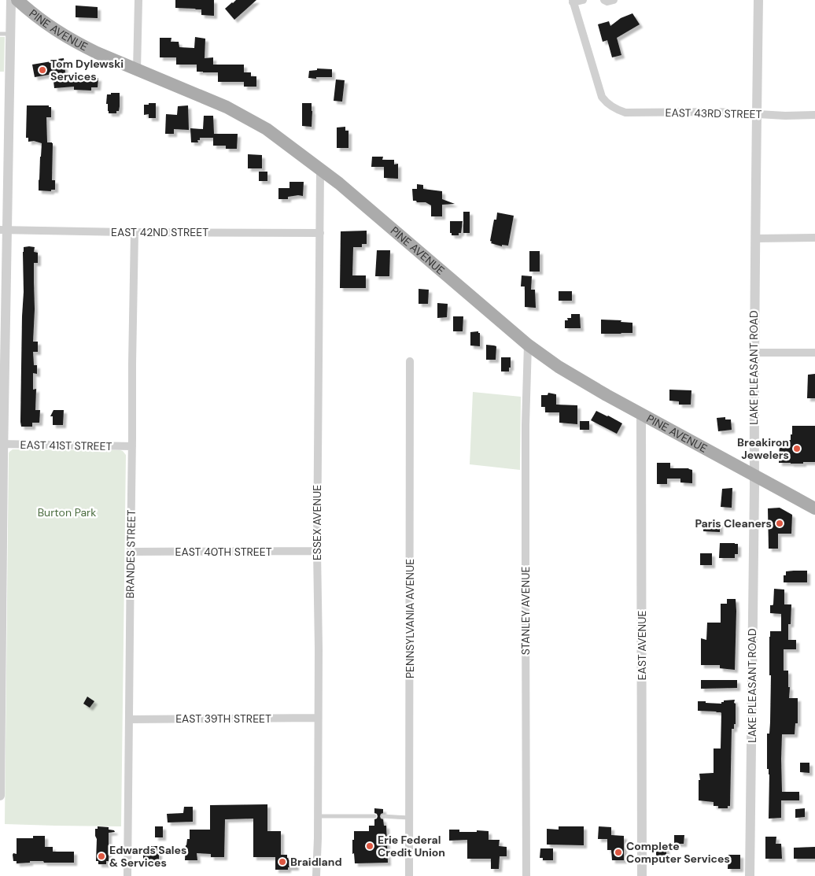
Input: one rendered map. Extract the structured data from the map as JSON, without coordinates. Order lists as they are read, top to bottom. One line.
{"streets":{"main road":["PINE AVENUE"],"street":["EAST 43RD STREET","EAST 42ND STREET","LAKE PLEASANT ROAD","EAST 41ST STREET","ESSEX AVENUE","EAST 40TH STREET","BRANDES STREET","STANLEY AVENUE","PENNSYLVANIA AVENUE","EAST AVENUE","EAST 39TH STREET"]},"crossings":[["PINE AVENUE","LAKE PLEASANT ROAD"],["PINE AVENUE","ESSEX AVENUE"],["PINE AVENUE","STANLEY AVENUE"],["PINE AVENUE","EAST AVENUE"],["EAST 43RD STREET","LAKE PLEASANT ROAD"],["EAST 42ND STREET","ESSEX AVENUE"],["EAST 42ND STREET","BRANDES STREET"],["EAST 41ST STREET","BRANDES STREET"],["ESSEX AVENUE","EAST 40TH STREET"],["ESSEX AVENUE","EAST 39TH STREET"],["EAST 40TH STREET","BRANDES STREET"],["BRANDES STREET","EAST 39TH STREET"]],"parks":["Burton Park"],"places":["Tom Dylewski Services","Breakiron Jewelers","Paris Cleaners","Erie Federal Credit Union","Complete Computer Services","Edwards Sales & Services","Braidland"]}
